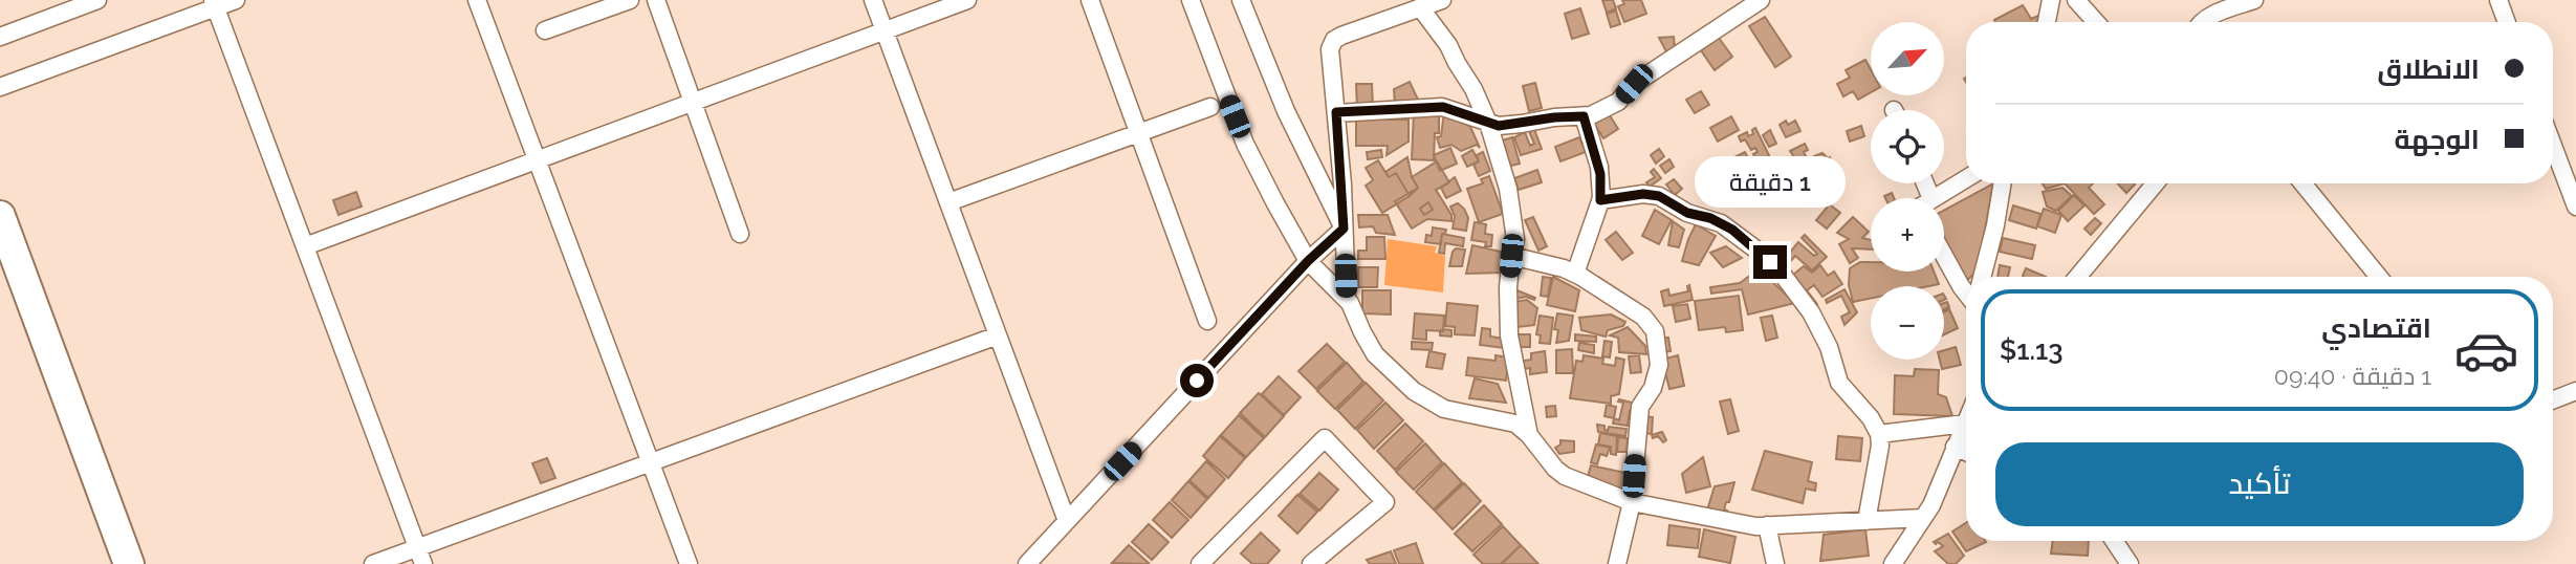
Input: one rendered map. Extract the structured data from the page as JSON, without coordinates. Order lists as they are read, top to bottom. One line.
{"north":"top right","page":{"map_buttons":["+","−"],"banner":["الانطلاق","الوجهة"],"bubble":"1 دقيقة","list":[{"name":"اقتصادي","note":"1 دقيقة · 09:40","value":"$1.13"}],"buttons":"تأكيد"}}
